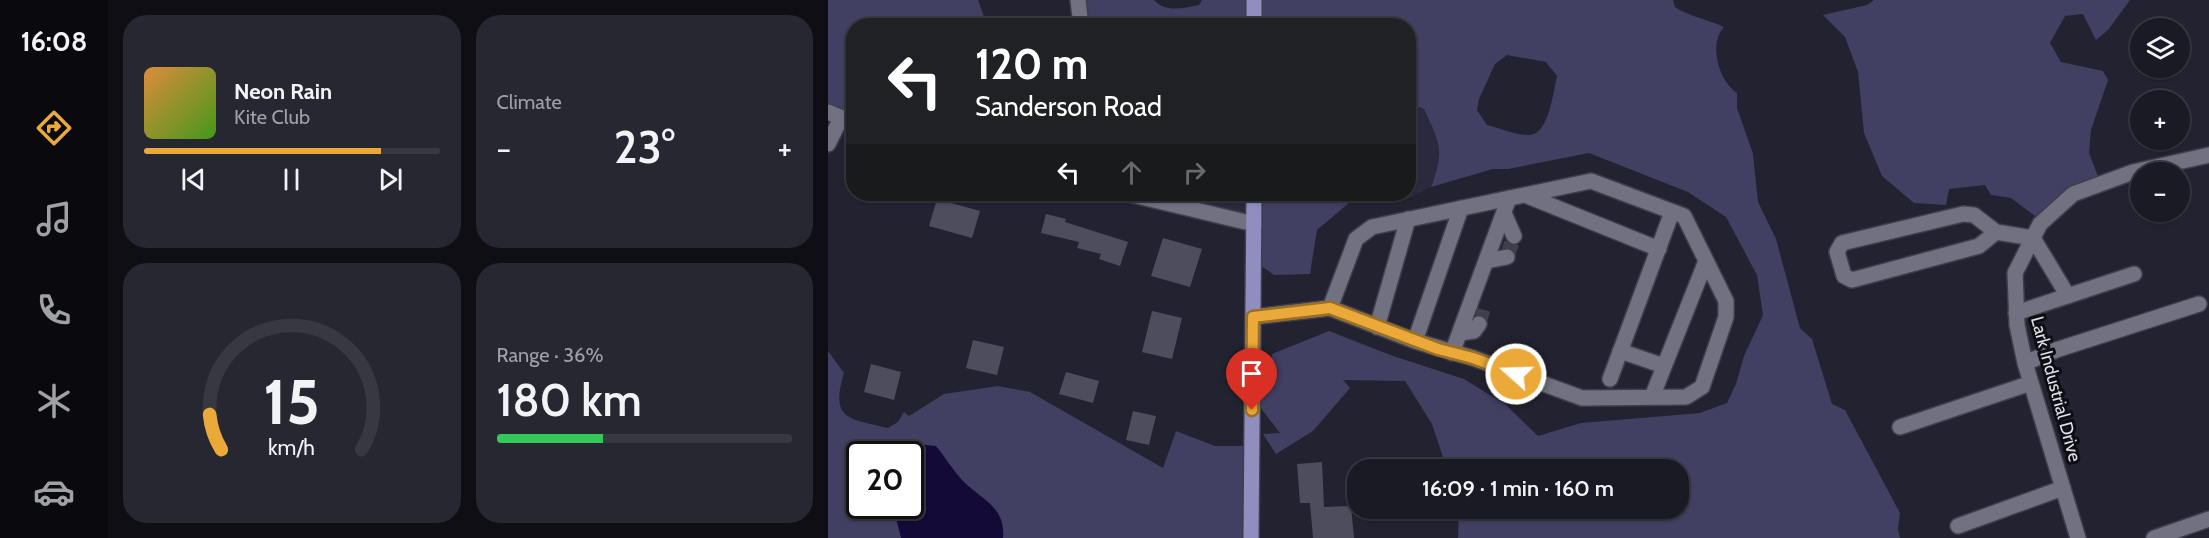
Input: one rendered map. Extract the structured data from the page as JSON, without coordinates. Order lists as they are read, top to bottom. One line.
{"streets":{"street":["Lark Industrial Drive"]},"page":{"tabs":"16:08","tile":["Climate",["Range · 36%","180 km"]],"map_buttons":["+","−"],"turn":["120 m","Sanderson Road"],"song":["Neon Rain","Kite Club"],"heat":["−","23°","+"],"limit":"20","trip":"16:09 · 1 min · 160 m","gauge":["15","km/h"]}}
